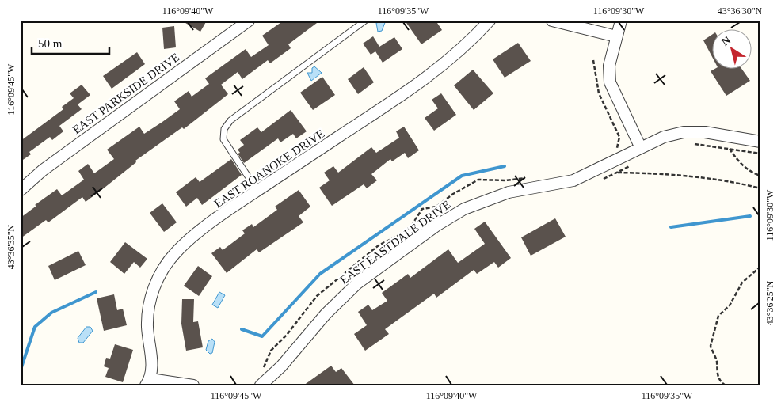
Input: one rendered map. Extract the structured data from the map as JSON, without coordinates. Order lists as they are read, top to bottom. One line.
{"streets":{"street":["EAST PARKSIDE DRIVE","EAST ROANOKE DRIVE","EAST EASTDALE DRIVE"]},"scale_bar":"50 m","north":"top left","coordinates":["116°09'40\"W","116°09'35\"W","116°09'30\"W","43°36'30\"N","116°09'45\"W","43°36'35\"N","43°36'25\"N"]}
